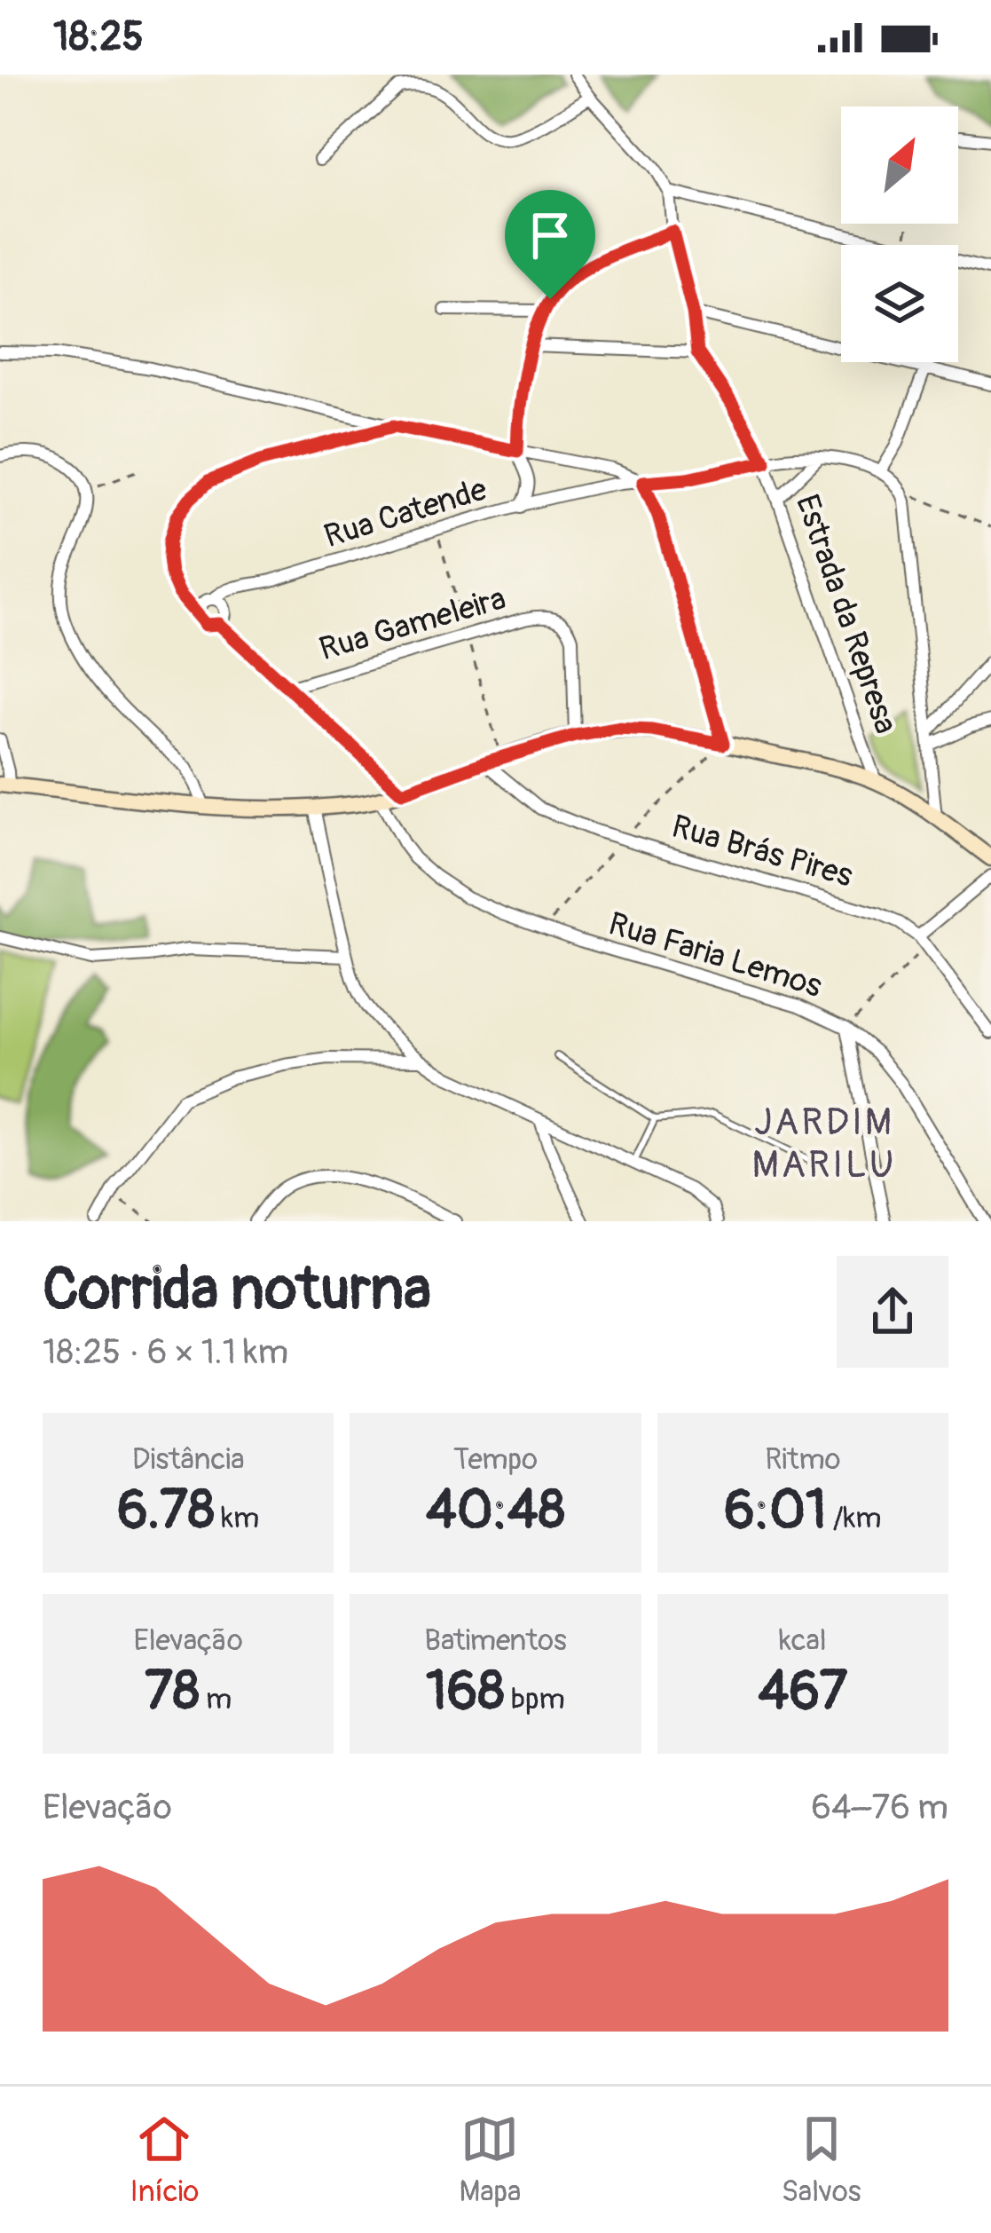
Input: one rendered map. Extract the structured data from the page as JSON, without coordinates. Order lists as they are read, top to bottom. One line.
{"streets":{"street":["Rua Catende","Estrada da Represa","Rua Gameleira","Rua Brás Pires","Rua Faria Lemos"]},"crossings":[["Rua Catende","Estrada da Represa"]],"districts":["JARDIM MARILU"],"north":"top right","page":{"status":"18:25","heading":["Corrida noturna","18:25 · 6 × 1.1 km"],"stats":[["Distância","6.78 km"],["Tempo","40:48"],["Ritmo","6:01 /km"],["Elevação","78 m"],["Batimentos","168 bpm"],["kcal","467"]],"chart":["Elevação","64–76 m"],"tabs":["Início","Mapa","Salvos"]}}
